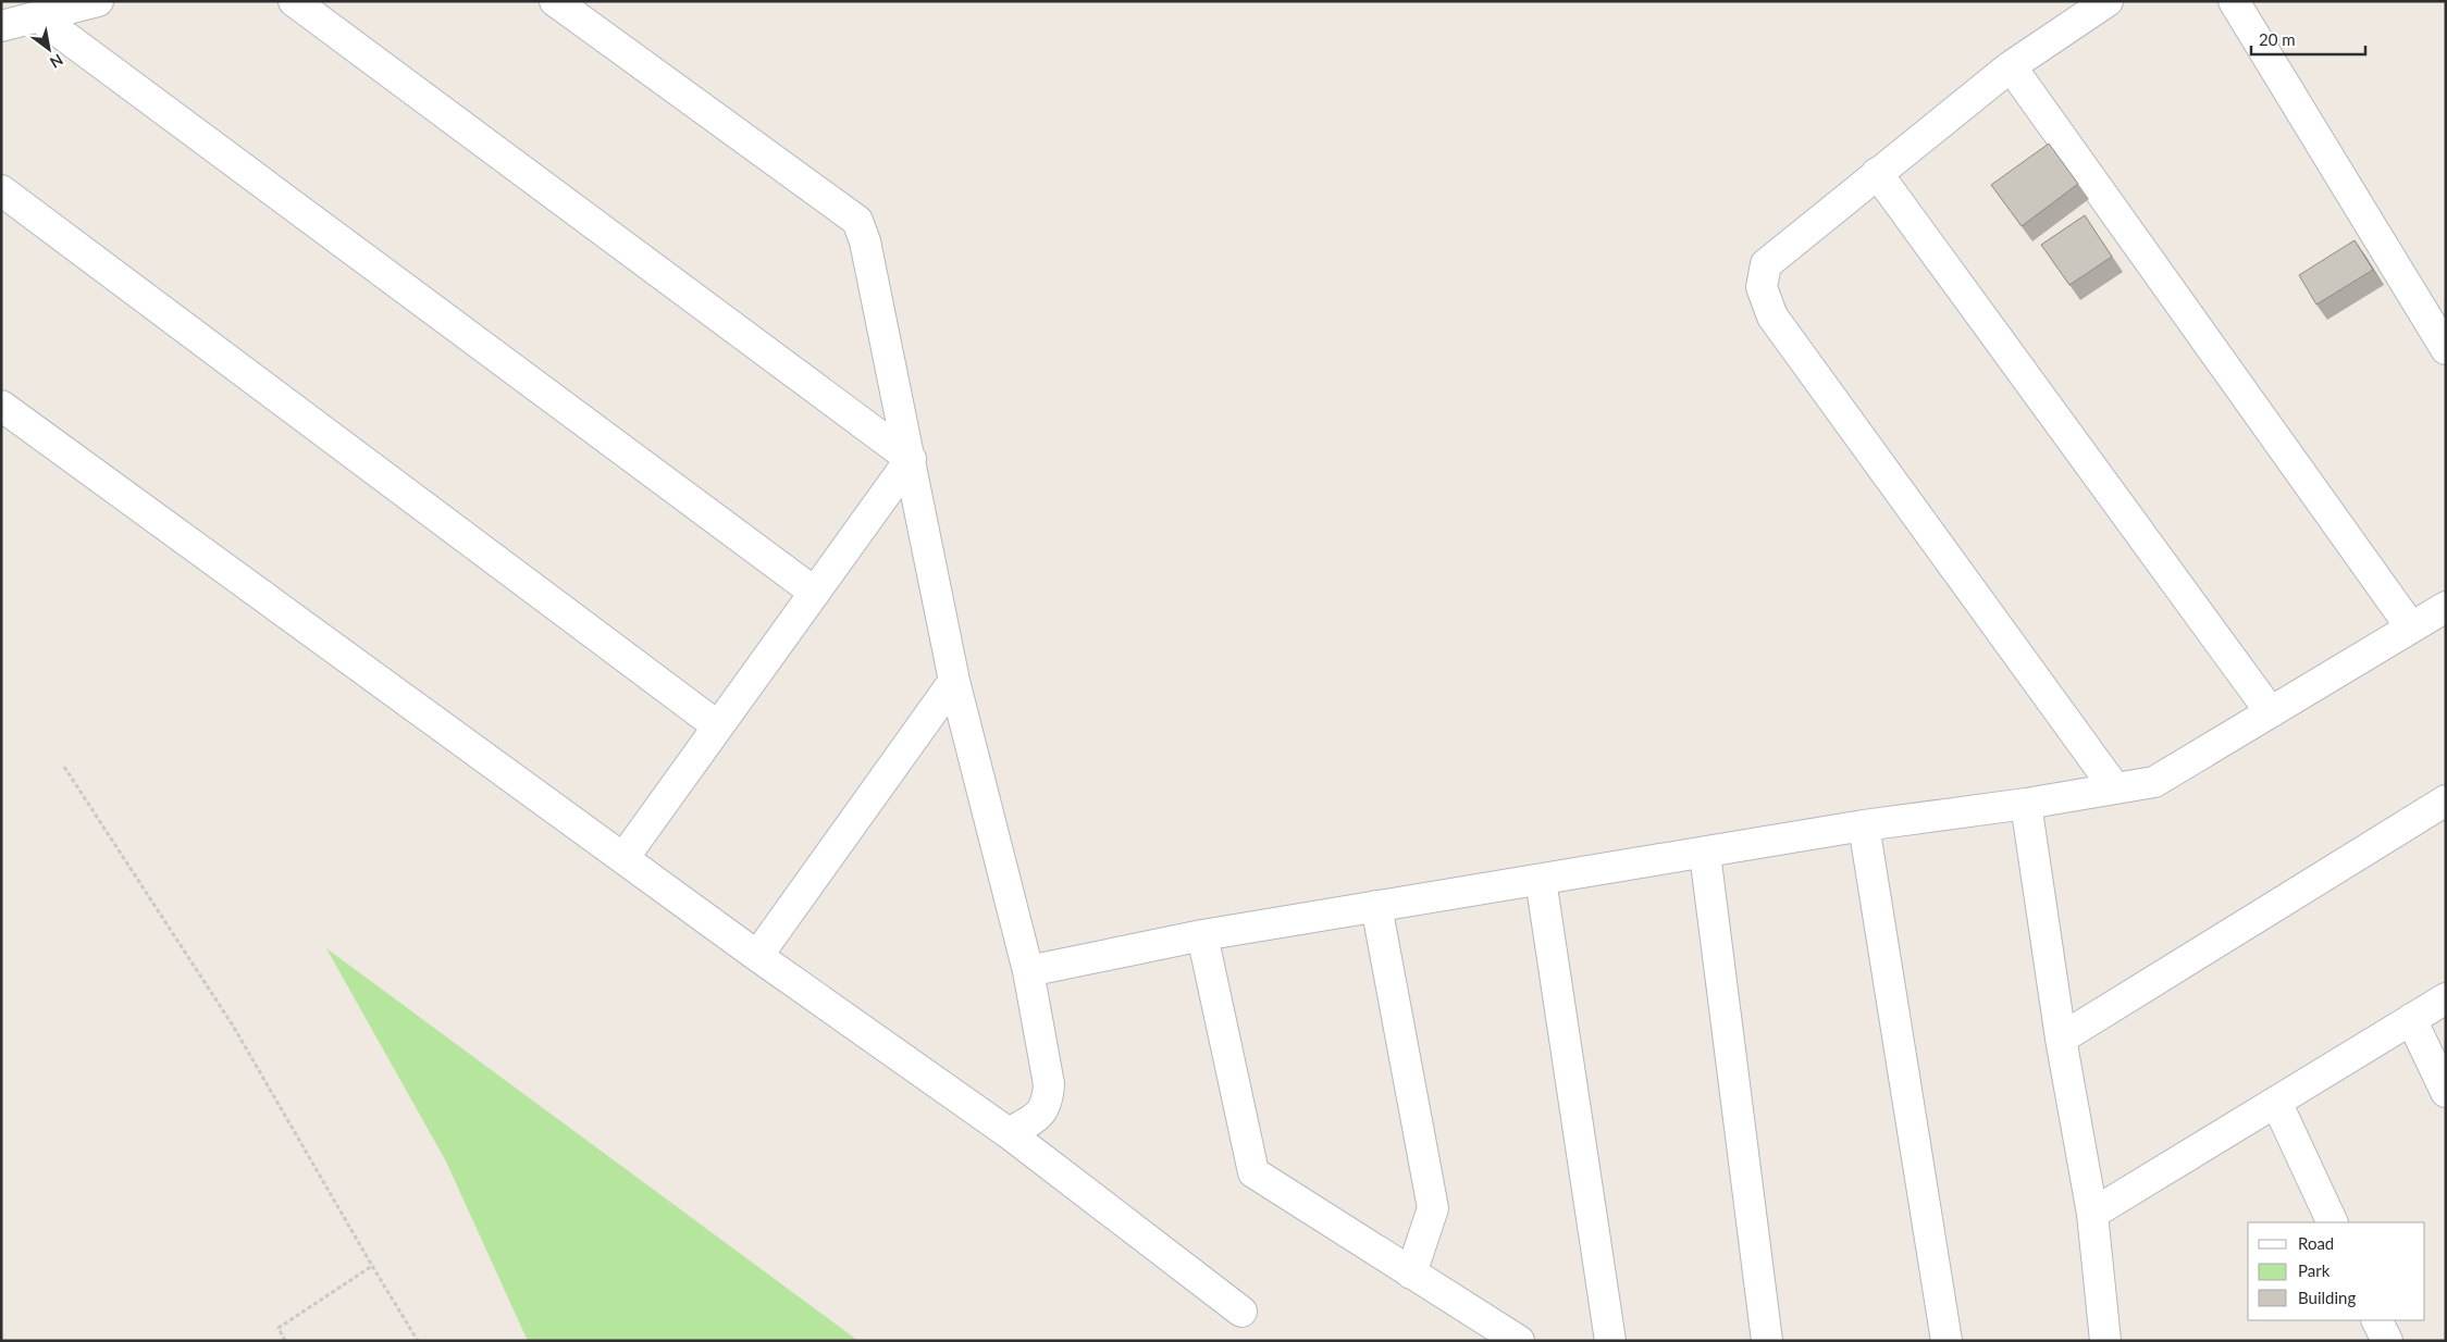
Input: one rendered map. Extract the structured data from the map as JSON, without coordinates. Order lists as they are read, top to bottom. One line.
{"legend":["Road","Park","Building"],"scale_bar":"20 m","north":"bottom right"}
